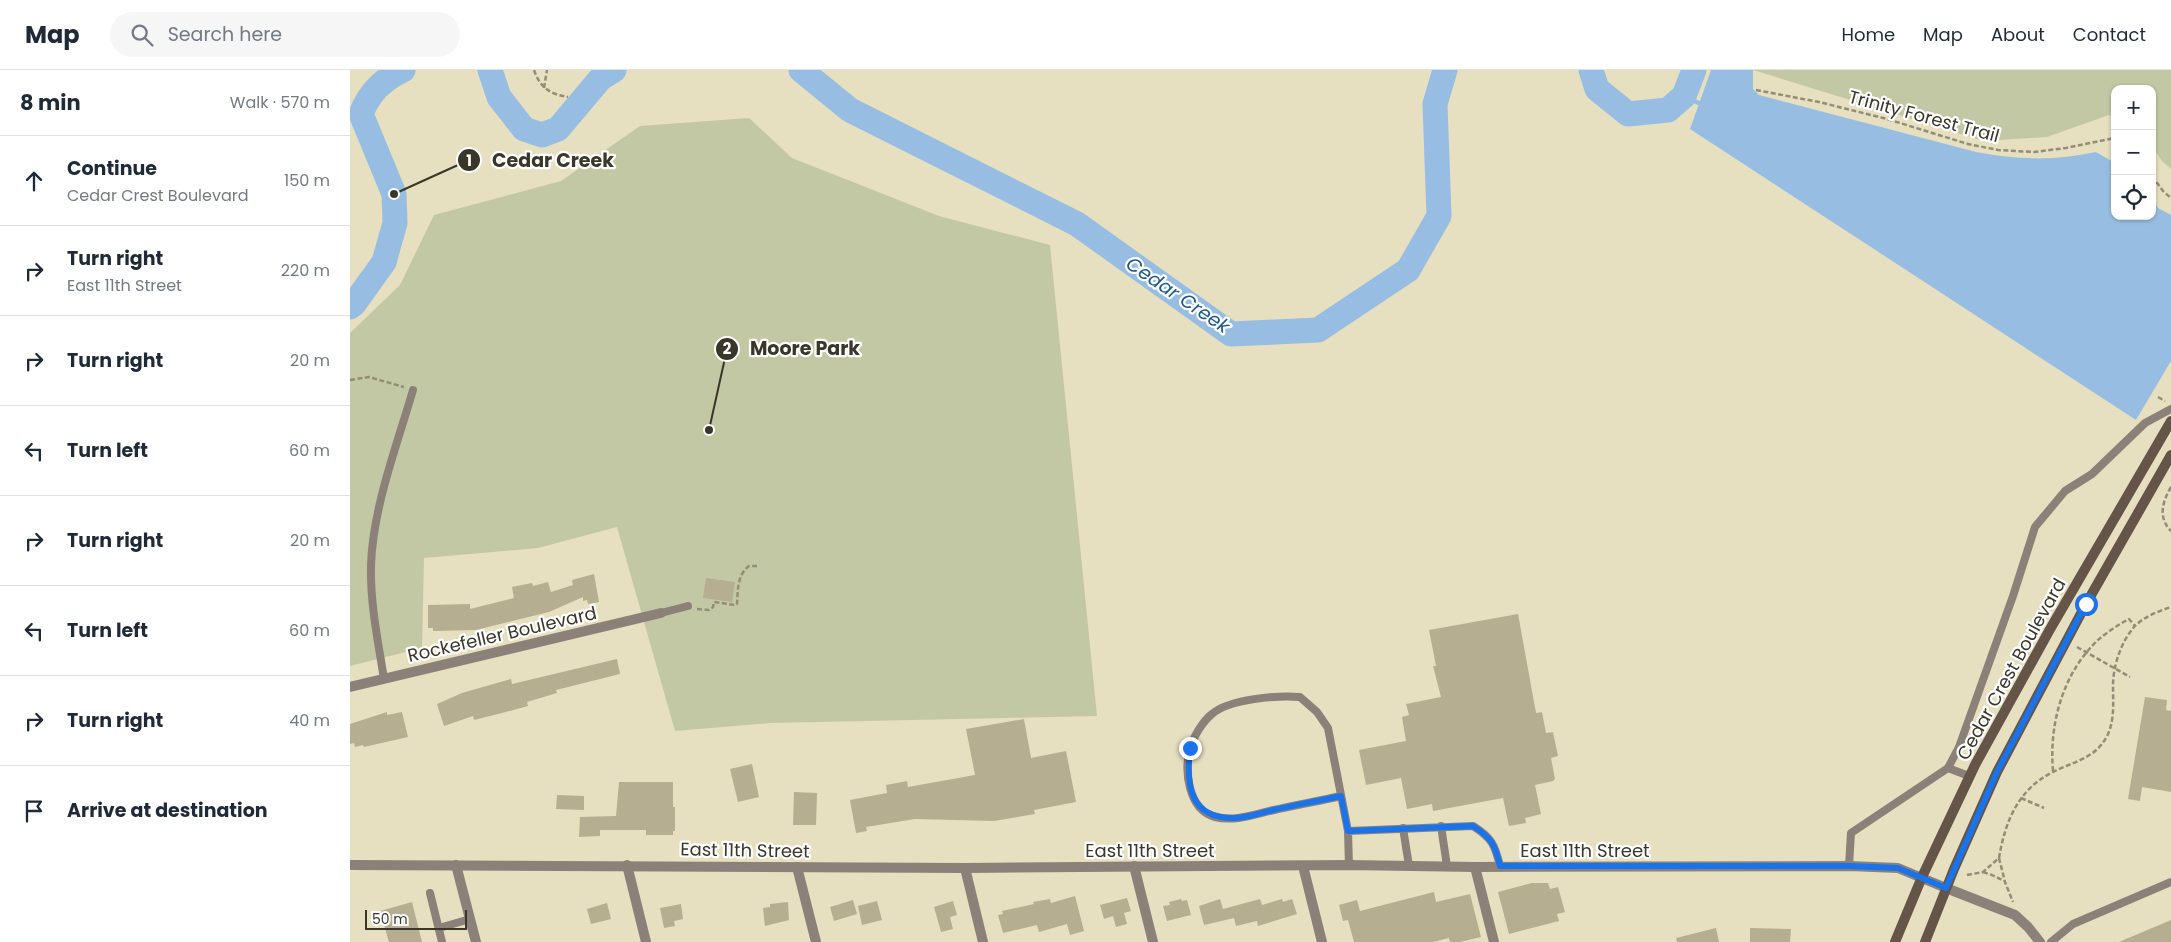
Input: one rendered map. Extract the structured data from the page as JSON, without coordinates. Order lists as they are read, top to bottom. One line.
{"streets":{"main road":["Cedar Crest Boulevard"],"street":["Rockefeller Boulevard","East 11th Street"],"path":["Trinity Forest Trail"]},"crossings":[["Cedar Crest Boulevard","East 11th Street"]],"water":["Cedar Creek"],"places":["Cedar Creek","Moore Park"],"scale_bar":"50 m","page":{"header":"Map","search":"Search here","nav":["Home","Map","About","Contact"],"heading":["8 min","Walk · 570 m"],"map_buttons":["+","−"],"list":[["Continue","Cedar Crest Boulevard","150 m"],["Turn right","East 11th Street","220 m"],["Turn right","20 m"],["Turn left","60 m"],["Turn right","20 m"],["Turn left","60 m"],["Turn right","40 m"],"Arrive at destination"],"scale":"50 m"}}
